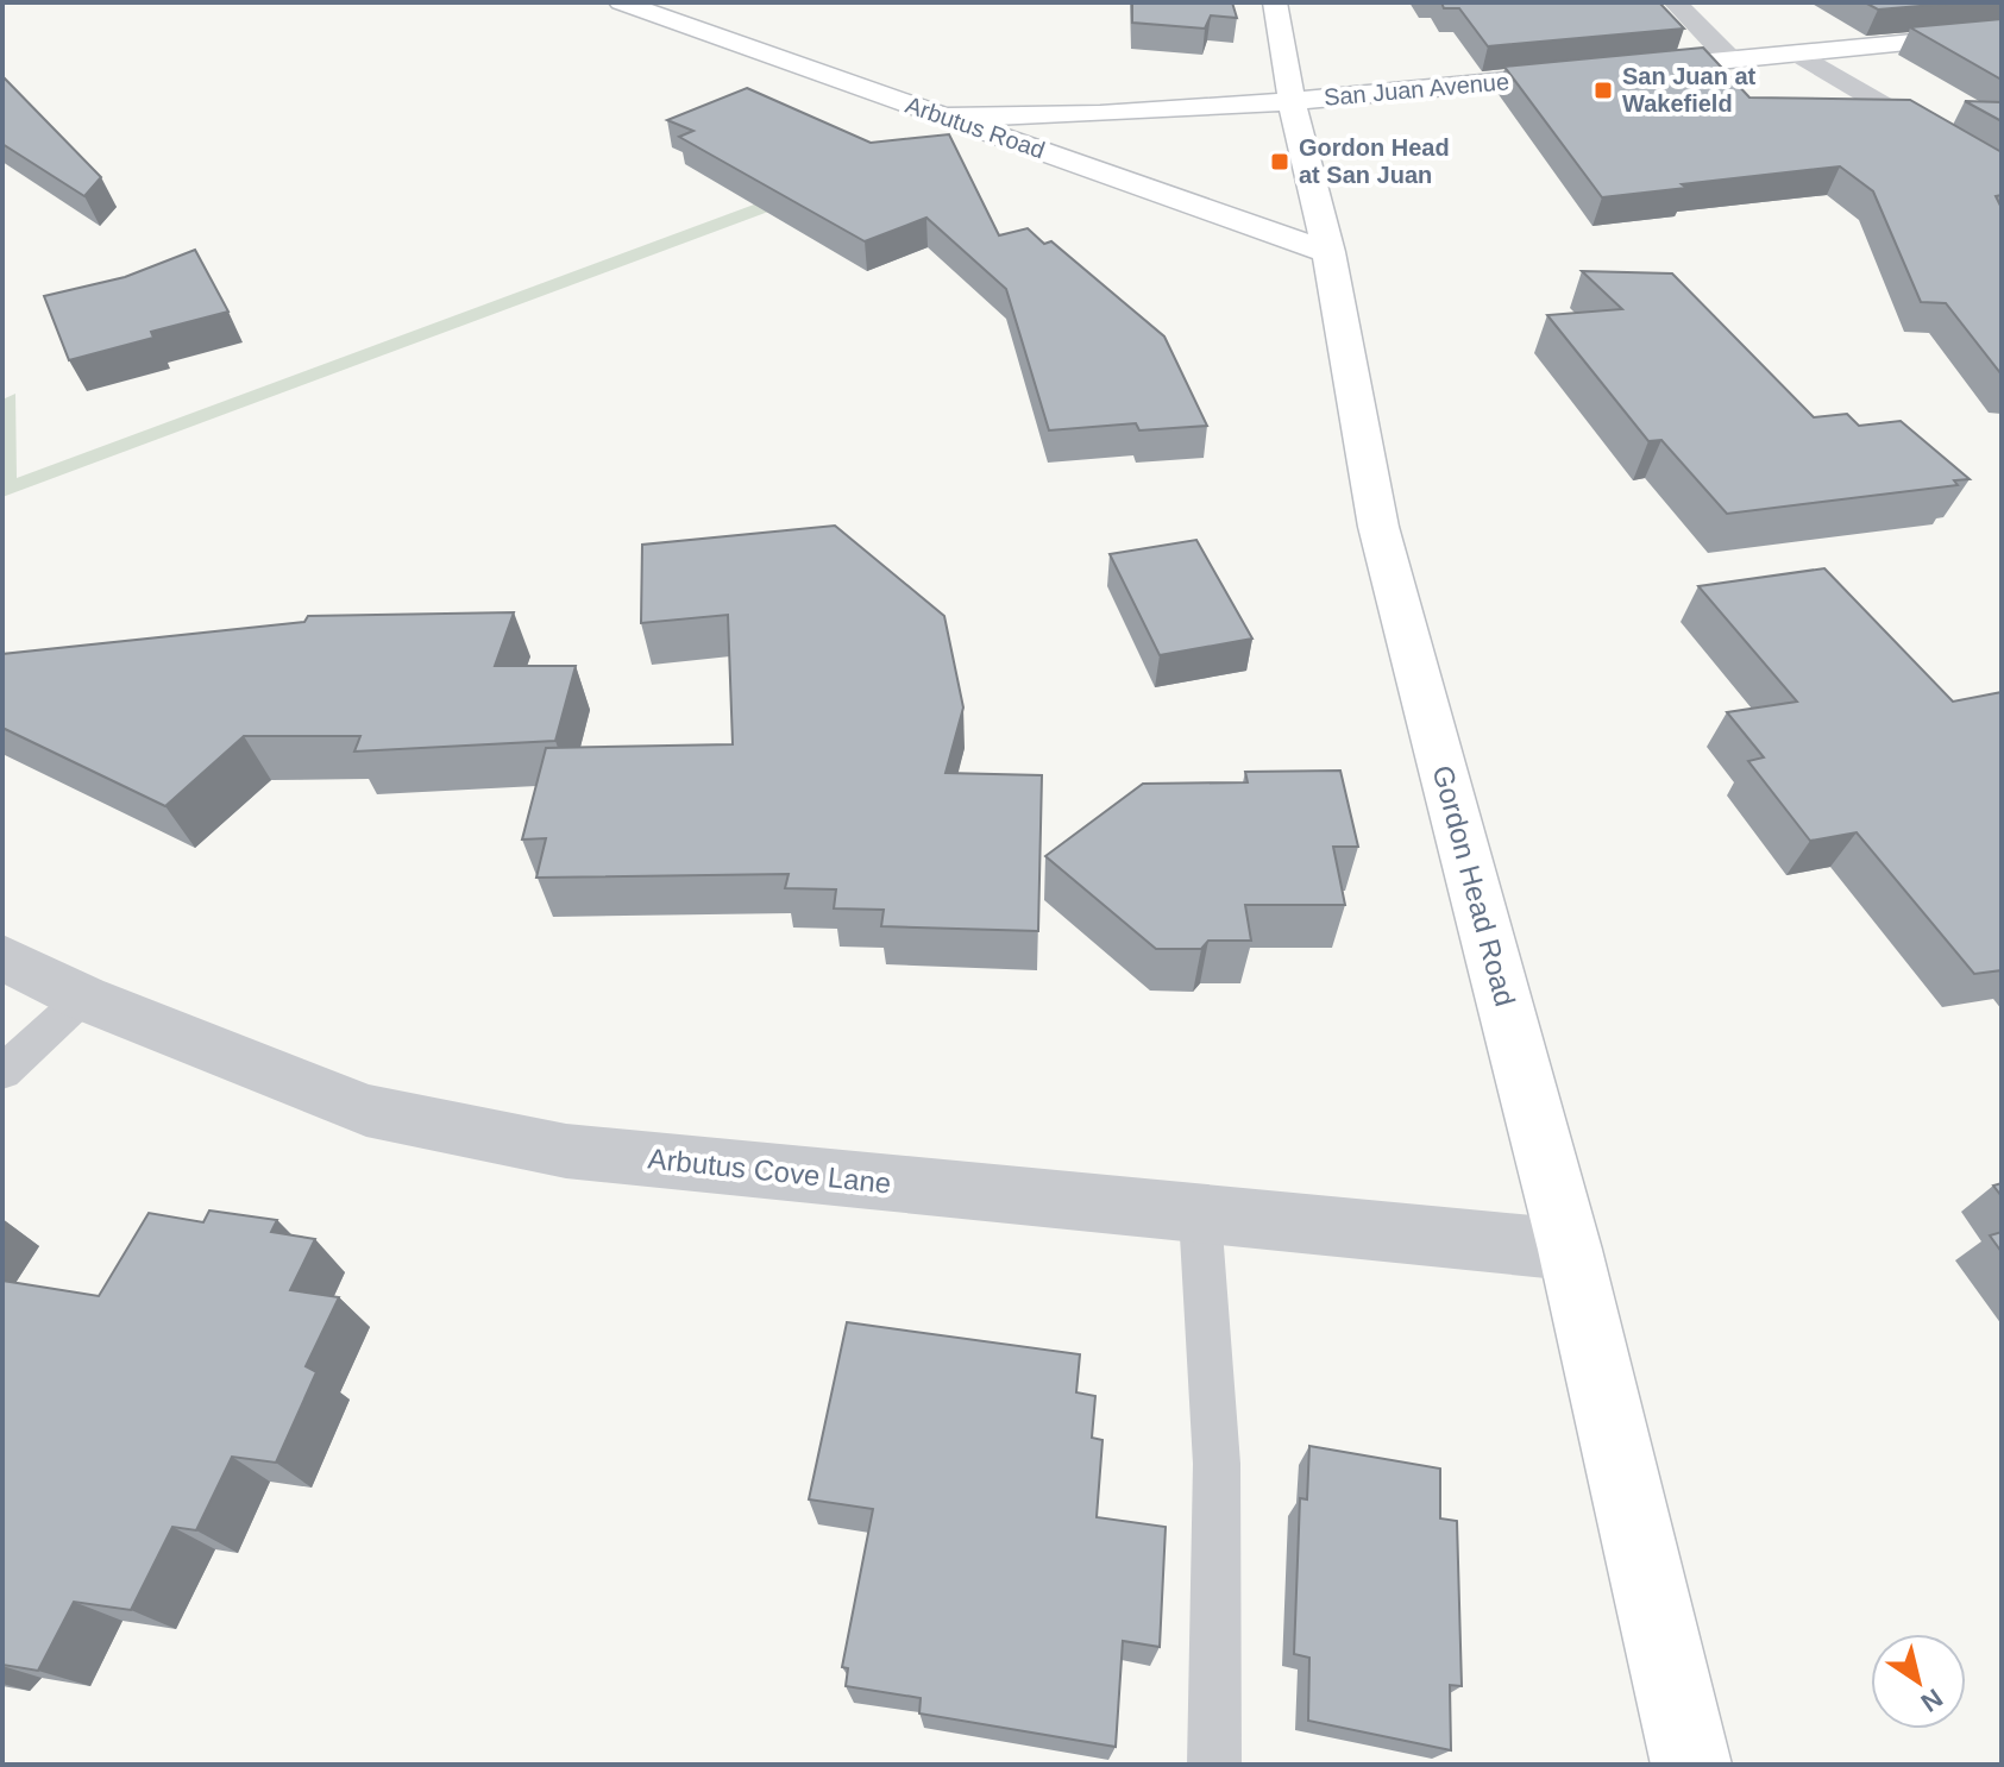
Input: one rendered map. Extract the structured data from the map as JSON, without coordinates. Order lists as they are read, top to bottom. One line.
{"streets":{"main road":["San Juan Avenue","Arbutus Road","Gordon Head Road"],"street":["Arbutus Cove Lane"]},"crossings":[["San Juan Avenue","Arbutus Road"],["San Juan Avenue","Gordon Head Road"],["Arbutus Road","Gordon Head Road"],["Gordon Head Road","Arbutus Cove Lane"]],"places":{"transit":["San Juan at Wakefield","Gordon Head at San Juan"]},"north":"bottom right"}
